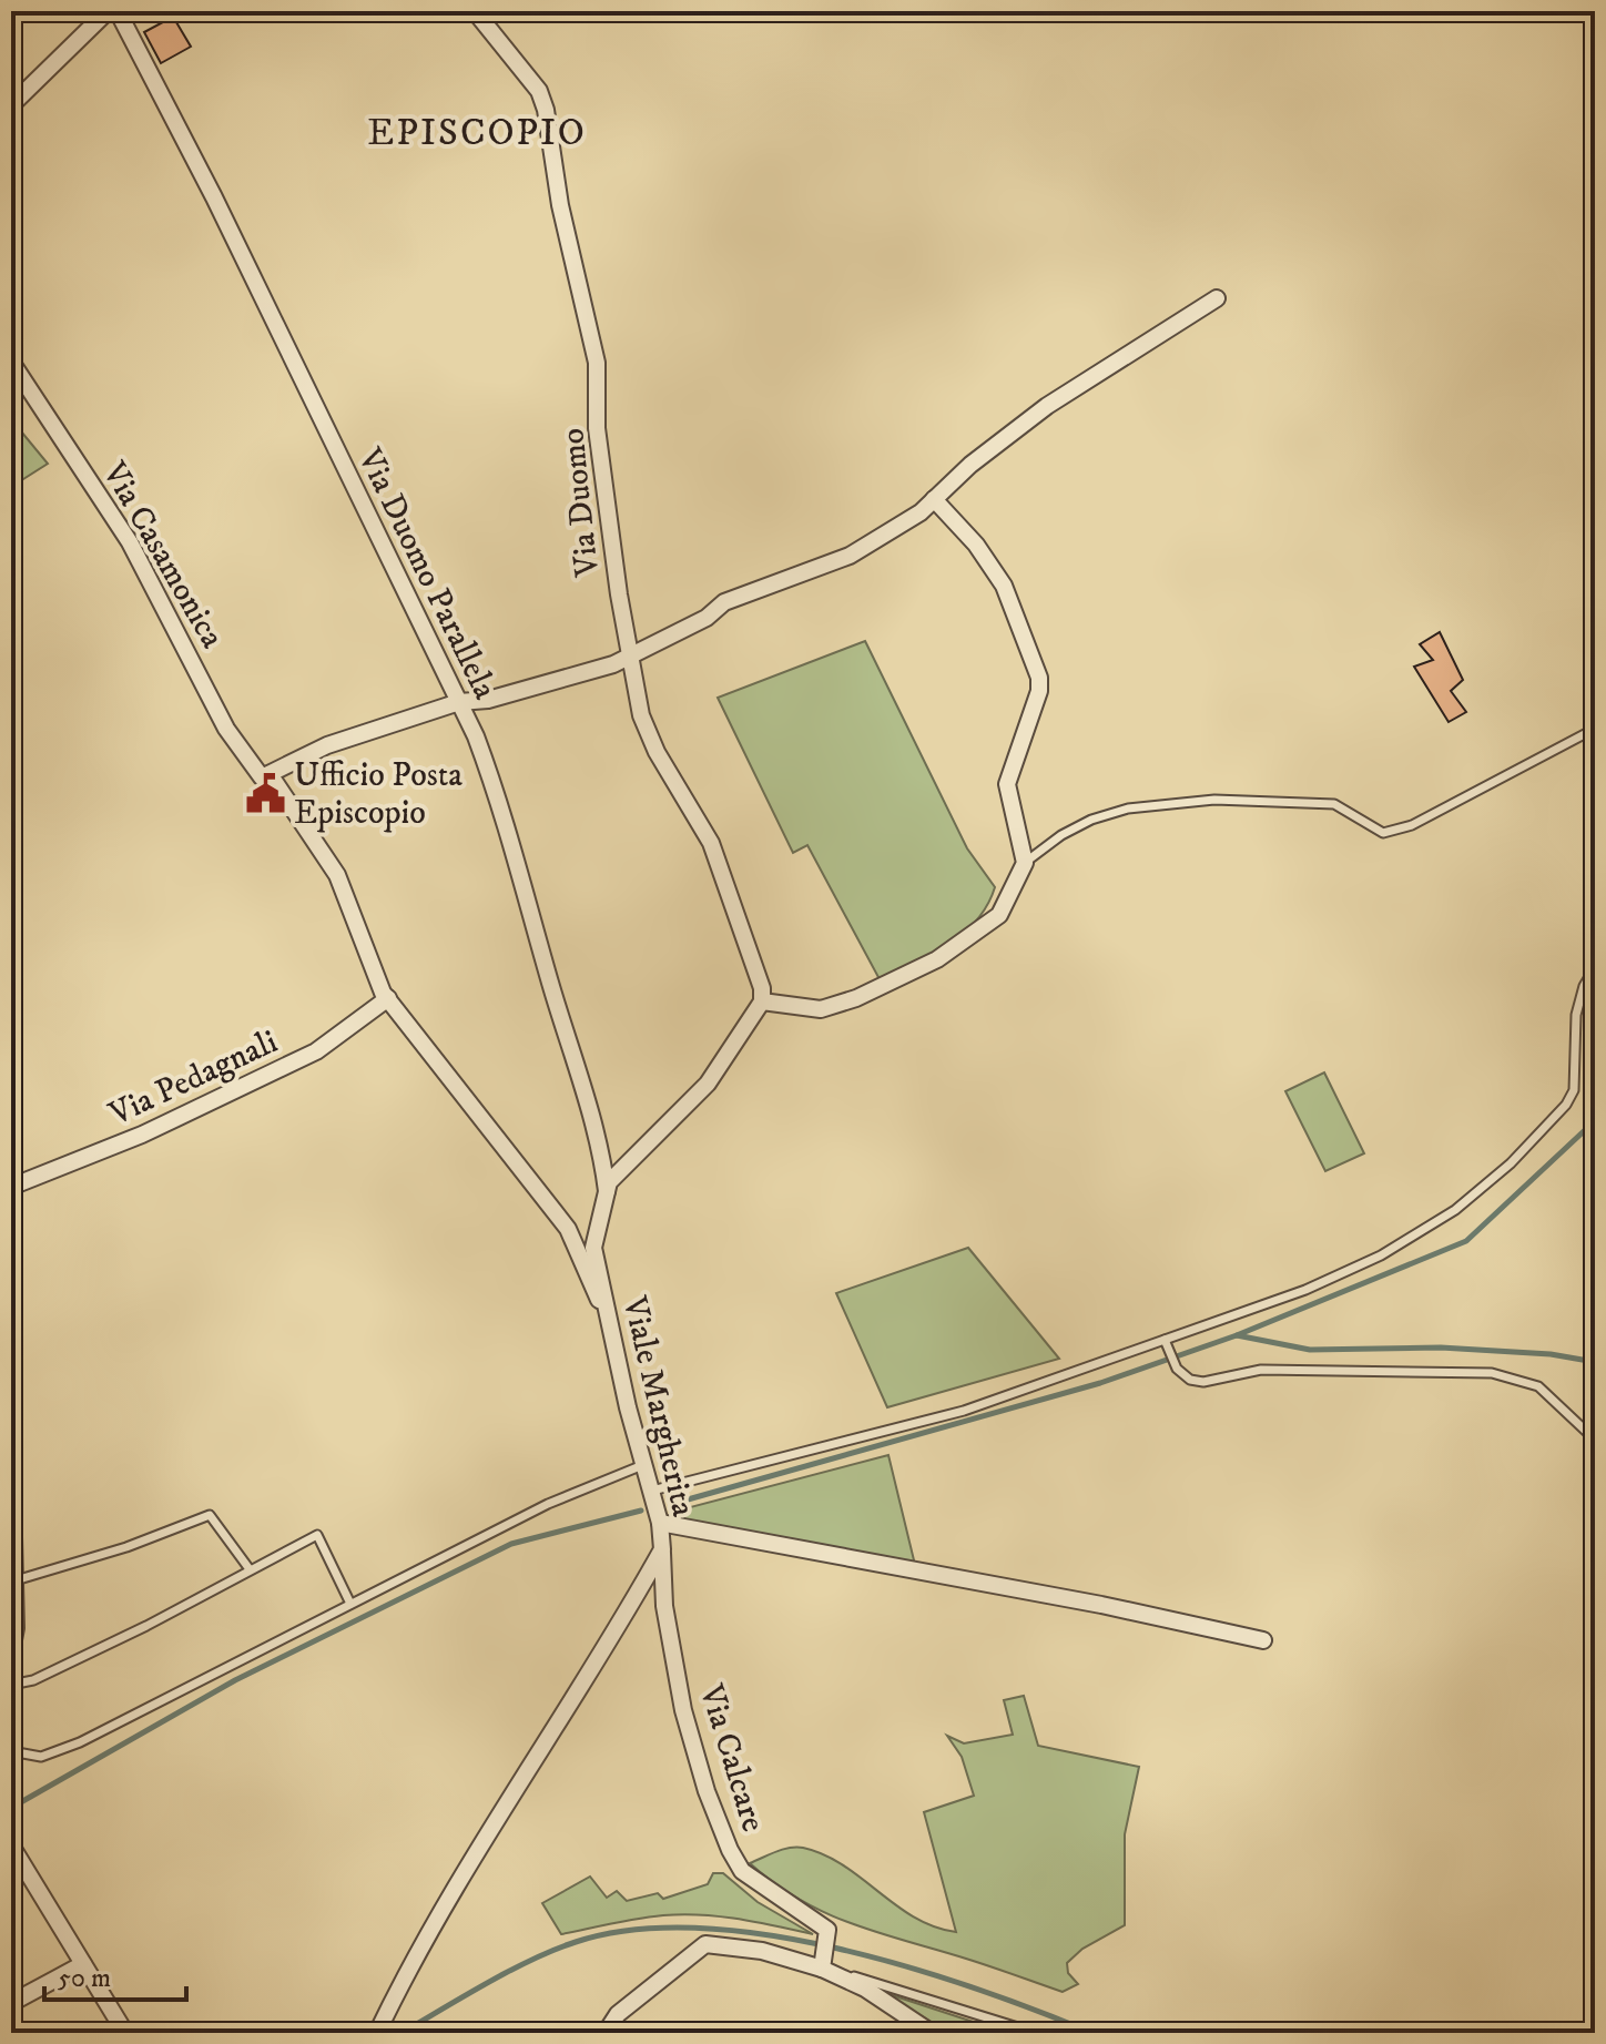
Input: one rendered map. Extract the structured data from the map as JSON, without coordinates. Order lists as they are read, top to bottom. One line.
{"streets":{"street":["Via Duomo","Via Casamonica","Via Duomo Parallela","Via Pedagnali","Viale Margherita","Via Calcare"]},"crossings":[["Via Duomo","Viale Margherita"],["Via Casamonica","Via Pedagnali"],["Via Casamonica","Viale Margherita"],["Via Duomo Parallela","Viale Margherita"],["Viale Margherita","Via Calcare"]],"districts":["EPISCOPIO"],"places":{"public building":["Ufficio Posta Episcopio"]},"scale_bar":"50 m"}
